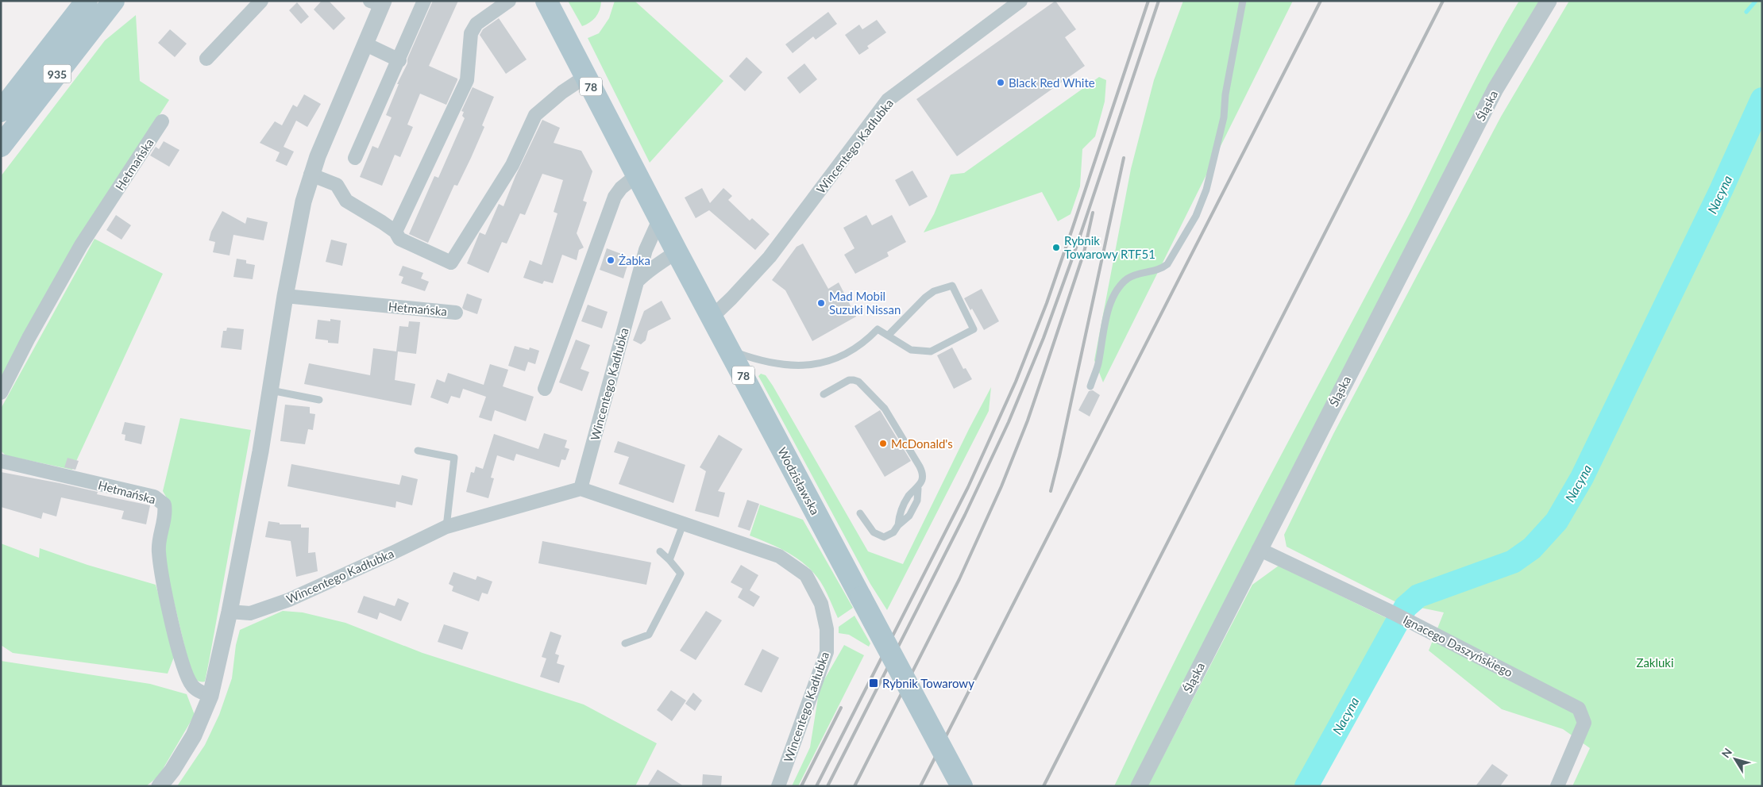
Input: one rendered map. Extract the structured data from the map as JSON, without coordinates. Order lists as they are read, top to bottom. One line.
{"streets":{"main road":["935","78","Wodzisławska"],"street":["Śląska","Wincentego Kadłubka","Hetmańska","Ignacego Daszyńskiego"]},"crossings":[["Śląska","Ignacego Daszyńskiego"],["Wincentego Kadłubka","Wodzisławska"]],"water":["Nacyna"],"parks":["Zakluki"],"places":{"other":["Black Red White","Rybnik Towarowy RTF51","Żabka","Mad Mobil Suzuki Nissan","McDonald's"],"transit":["Rybnik Towarowy"]},"north":"top left"}
